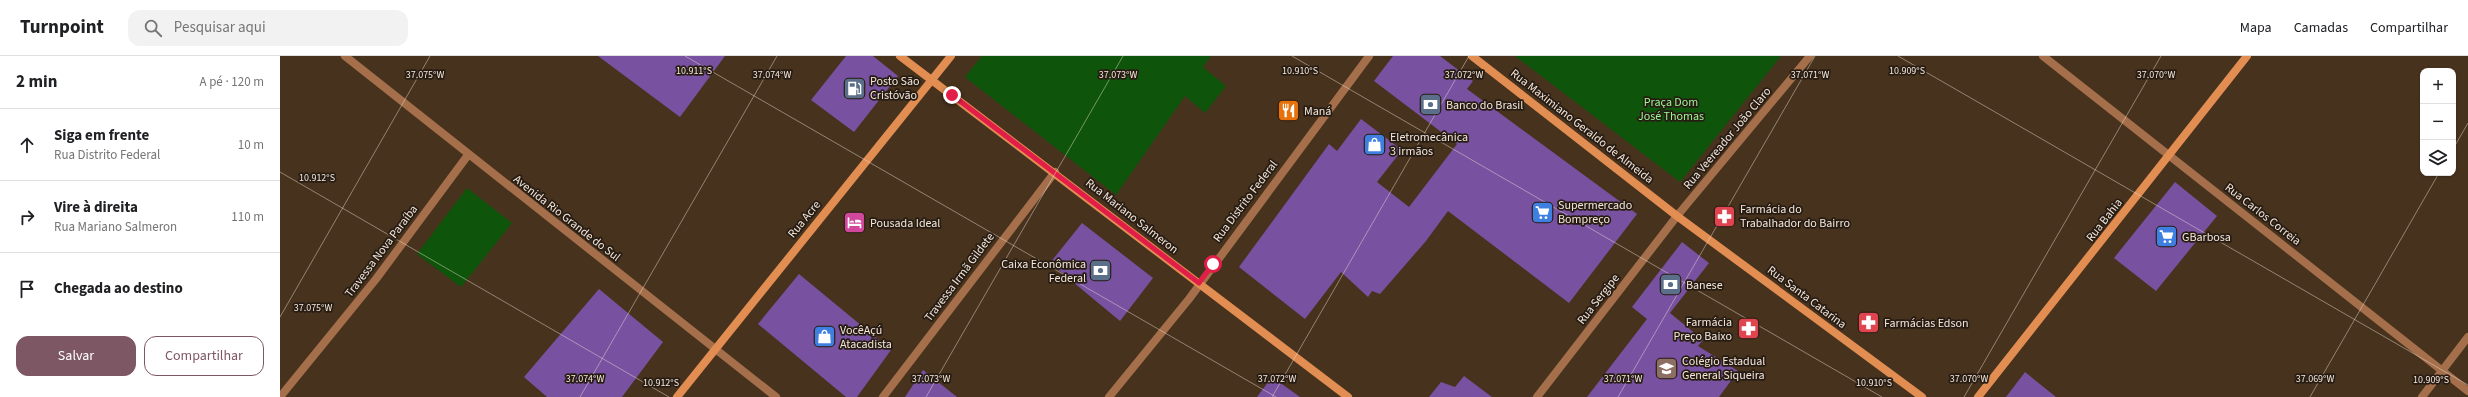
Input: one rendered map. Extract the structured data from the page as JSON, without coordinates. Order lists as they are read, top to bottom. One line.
{"streets":{"main road":["Rua Maximiano Geraldo de Almeida","Rua Mariano Salmeron","Rua Acre","Rua Bahia","Rua Santa Catarina"],"street":["Rua Veereador João Claro","Rua Distrito Federal","Rua Carlos Correia","Avenida Rio Grande do Sul","Travessa Nova Paraíba","Travessa Irmã Gildete","Rua Sergipe"]},"crossings":[["Rua Maximiano Geraldo de Almeida","Rua Veereador João Claro"],["Rua Maximiano Geraldo de Almeida","Rua Santa Catarina"],["Rua Maximiano Geraldo de Almeida","Rua Sergipe"],["Rua Veereador João Claro","Rua Santa Catarina"],["Rua Veereador João Claro","Rua Sergipe"],["Rua Distrito Federal","Rua Mariano Salmeron"],["Rua Carlos Correia","Rua Bahia"],["Rua Mariano Salmeron","Rua Acre"],["Rua Mariano Salmeron","Travessa Irmã Gildete"],["Avenida Rio Grande do Sul","Rua Acre"],["Avenida Rio Grande do Sul","Travessa Nova Paraíba"],["Rua Santa Catarina","Rua Sergipe"]],"parks":["Praça Dom José Thomas"],"places":{"fuel station":["Posto São Cristóvão"],"bank":["Banco do Brasil","Caixa Econômica Federal","Banese"],"restaurant":["Maná"],"shop":["Eletromecânica 3 irmãos","VocêAçú Atacadista"],"supermarket":["Supermercado Bompreço","GBarbosa"],"pharmacy":["Farmácia do Trabalhador do Bairro","Farmácias Edson","Farmácia Preço Baixo"],"hotel":["Pousada Ideal"],"school or university":["Colégio Estadual General Siqueira"]},"page":{"header":"Turnpoint","search":"Pesquisar aqui","nav":["Mapa","Camadas","Compartilhar"],"heading":["2 min","A pé · 120 m"],"map_buttons":["+","−"],"list":[["Siga em frente","Rua Distrito Federal","10 m"],["Vire à direita","Rua Mariano Salmeron","110 m"],"Chegada ao destino"],"buttons":["Salvar","Compartilhar"]},"coordinates":["10.911°S","10.910°S","10.909°S","37.075°W","37.072°W","37.074°W","37.073°W","37.071°W","37.070°W","10.912°S","37.069°W"]}
